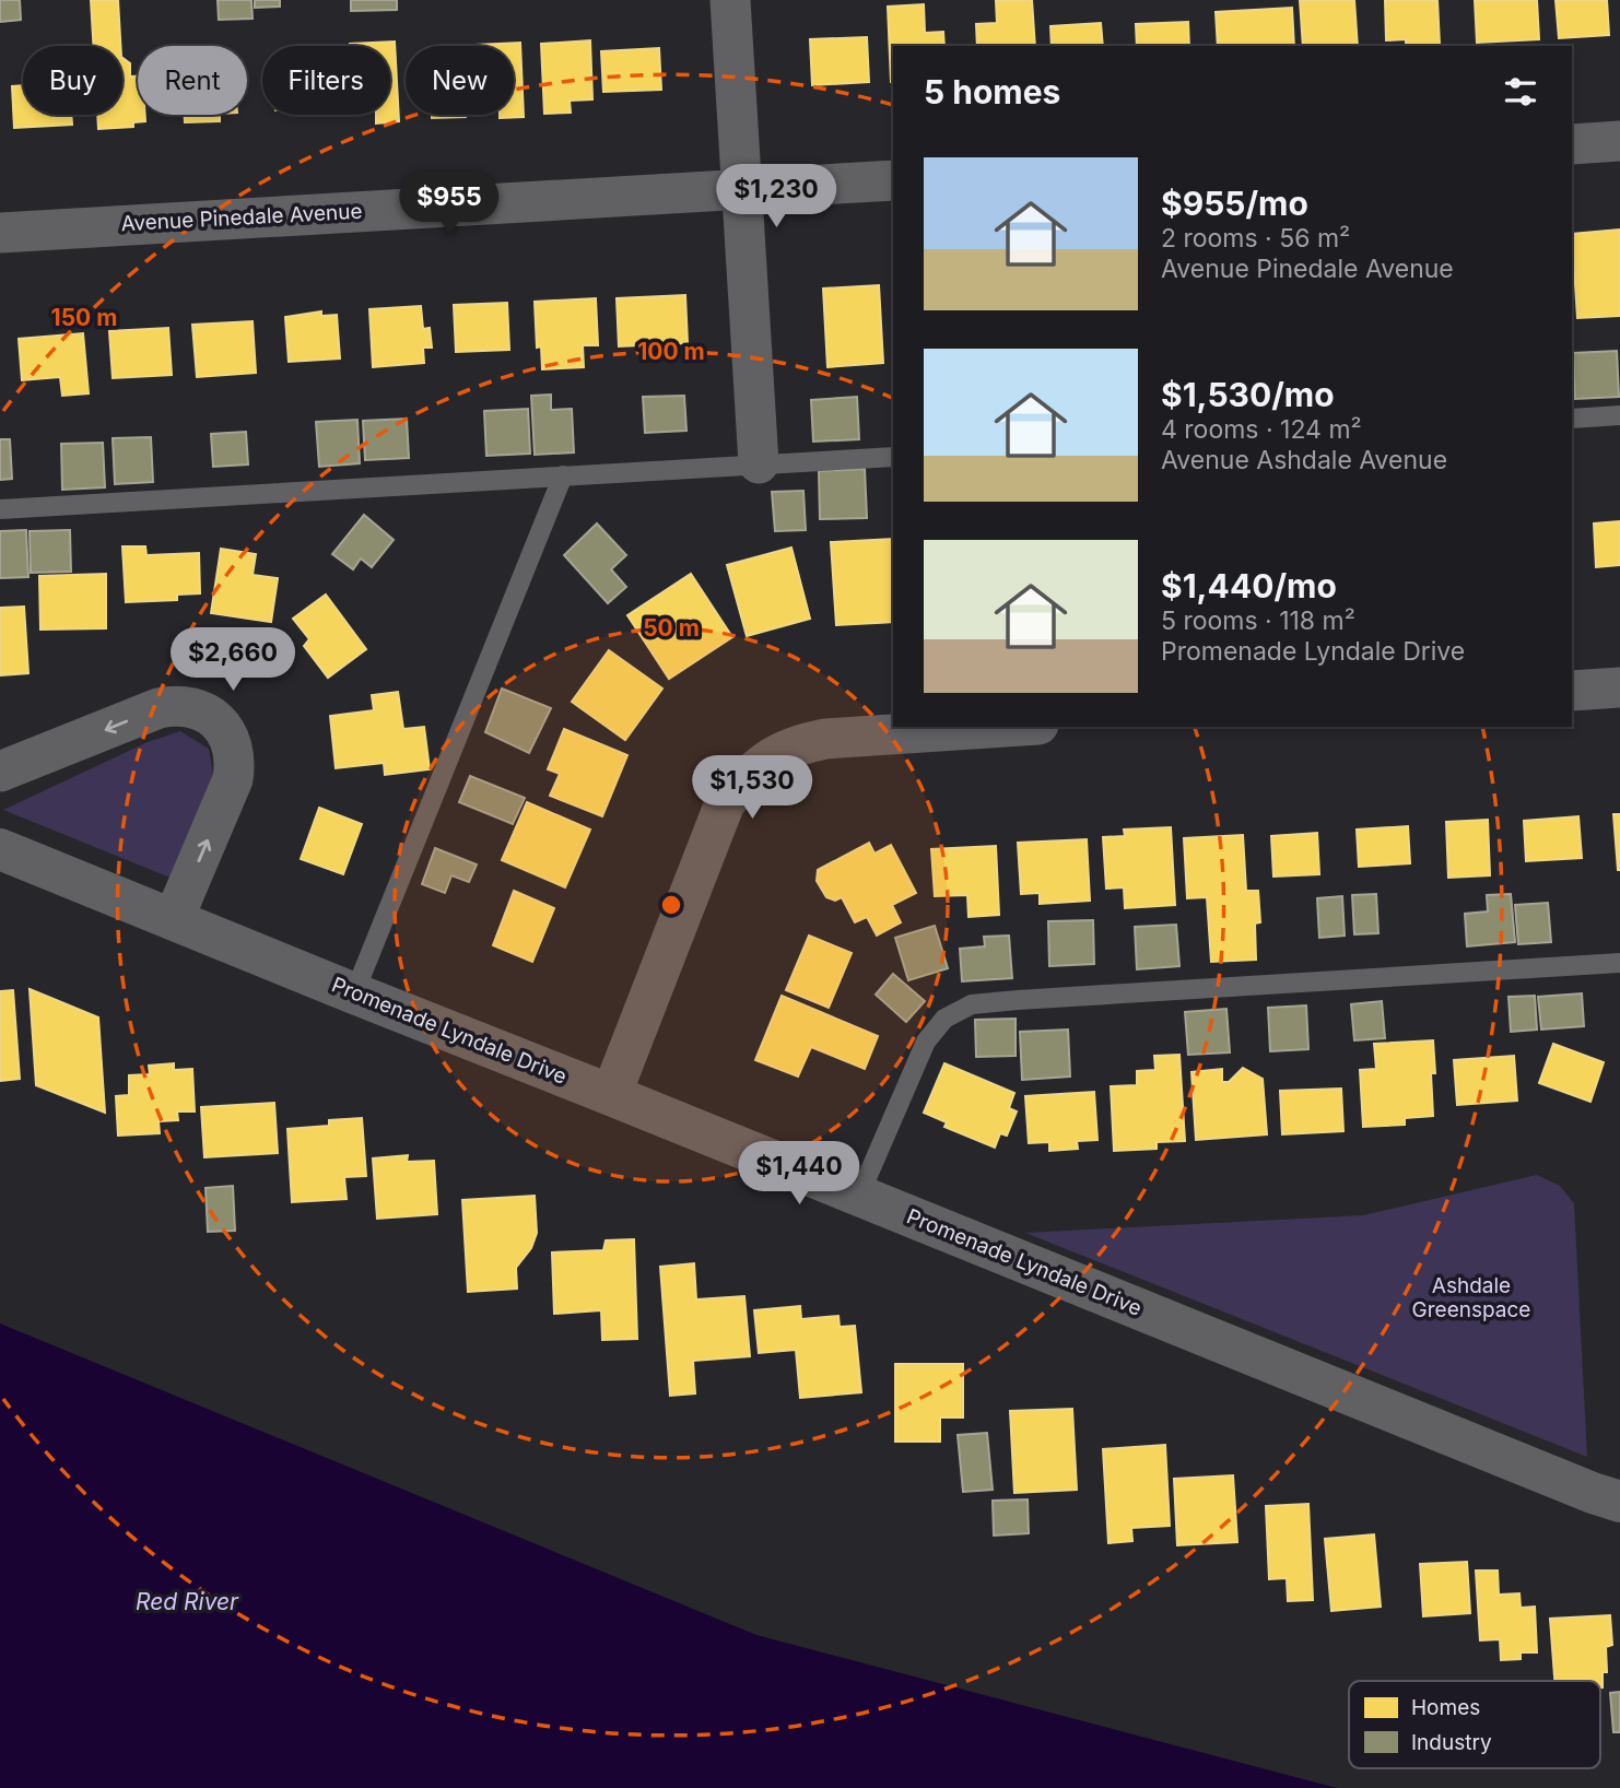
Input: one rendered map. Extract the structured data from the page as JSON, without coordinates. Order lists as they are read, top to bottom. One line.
{"streets":{"street":["Avenue Pinedale Avenue","Promenade Lyndale Drive"]},"water":["Red River"],"parks":["Ashdale Greenspace"],"legend":["Homes","Industry"],"page":{"chip":["Buy","Rent","Filters","New"],"heading":"5 homes","list":[{"name":"$955/mo","note":"2 rooms · 56 m² · Avenue Pinedale Avenue"},{"name":"$1,530/mo","note":"4 rooms · 124 m² · Avenue Ashdale Avenue"},{"name":"$1,440/mo","note":"5 rooms · 118 m² · Promenade Lyndale Drive"}],"price":["$1,230","$955","$2,660","$1,530","$1,440"]},"rings":["150 m","100 m","50 m"]}
